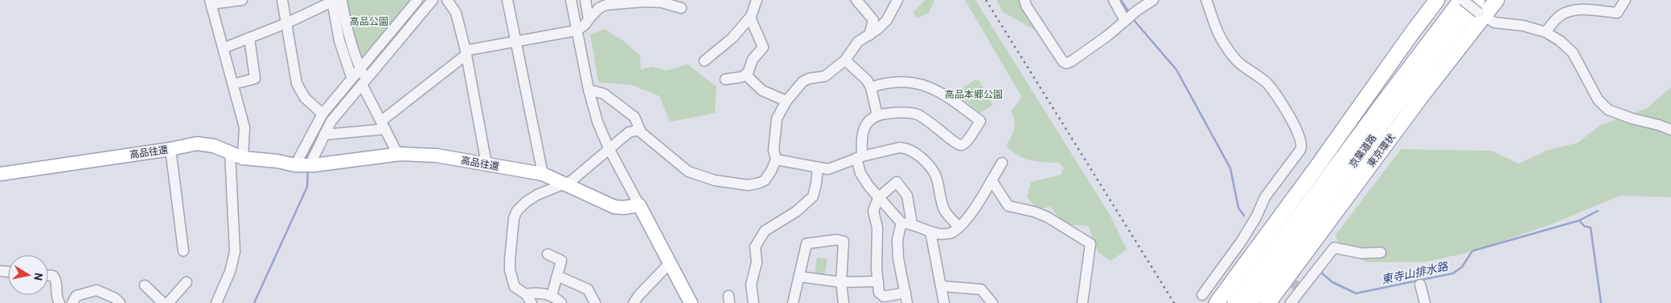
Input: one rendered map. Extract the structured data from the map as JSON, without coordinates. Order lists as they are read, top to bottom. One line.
{"streets":{"highway":["東京環状","京葉道路"],"main road":["高品往還"]},"crossings":[["東京環状","京葉道路"]],"water":["東寺山排水路"],"parks":["高品公園","高品本郷公園"],"north":"right"}
